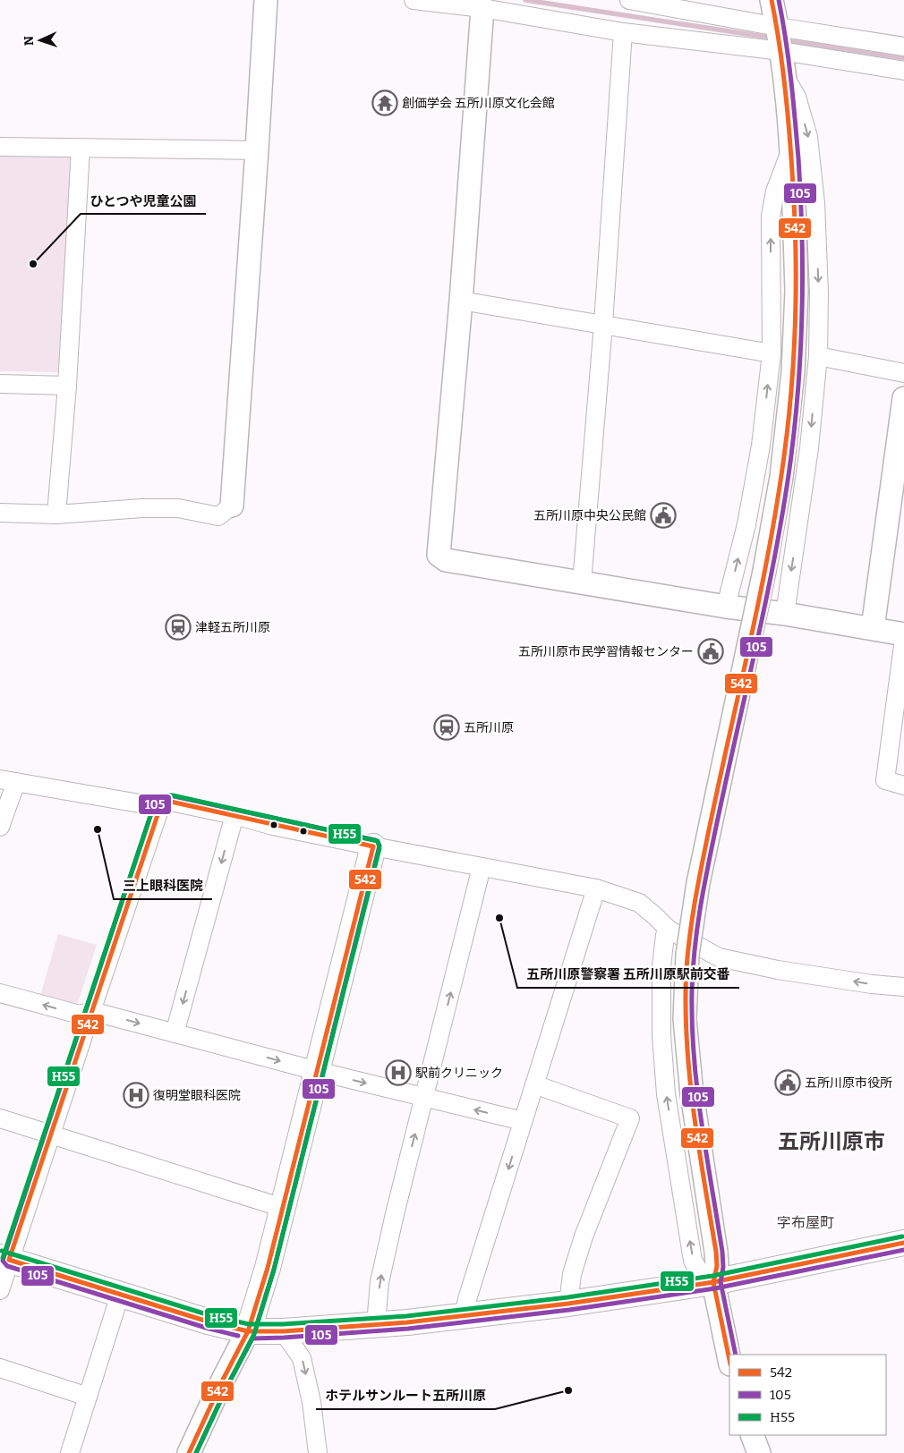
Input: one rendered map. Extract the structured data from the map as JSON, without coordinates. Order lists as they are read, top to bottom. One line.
{"districts":["五所川原市","字布屋町"],"places":{"temple":["創価学会 五所川原文化会館"],"other":["ひとつや児童公園","三上眼科医院","五所川原警察署 五所川原駅前交番","ホテルサンルート五所川原"],"public building":["五所川原中央公民館","五所川原市民学習情報センター","五所川原市役所"],"station":["津軽五所川原","五所川原"],"hospital":["駅前クリニック","復明堂眼科医院"]},"lines":["transit line 542","transit line 105","transit line H55"],"legend":["542","105","H55"],"north":"left"}
